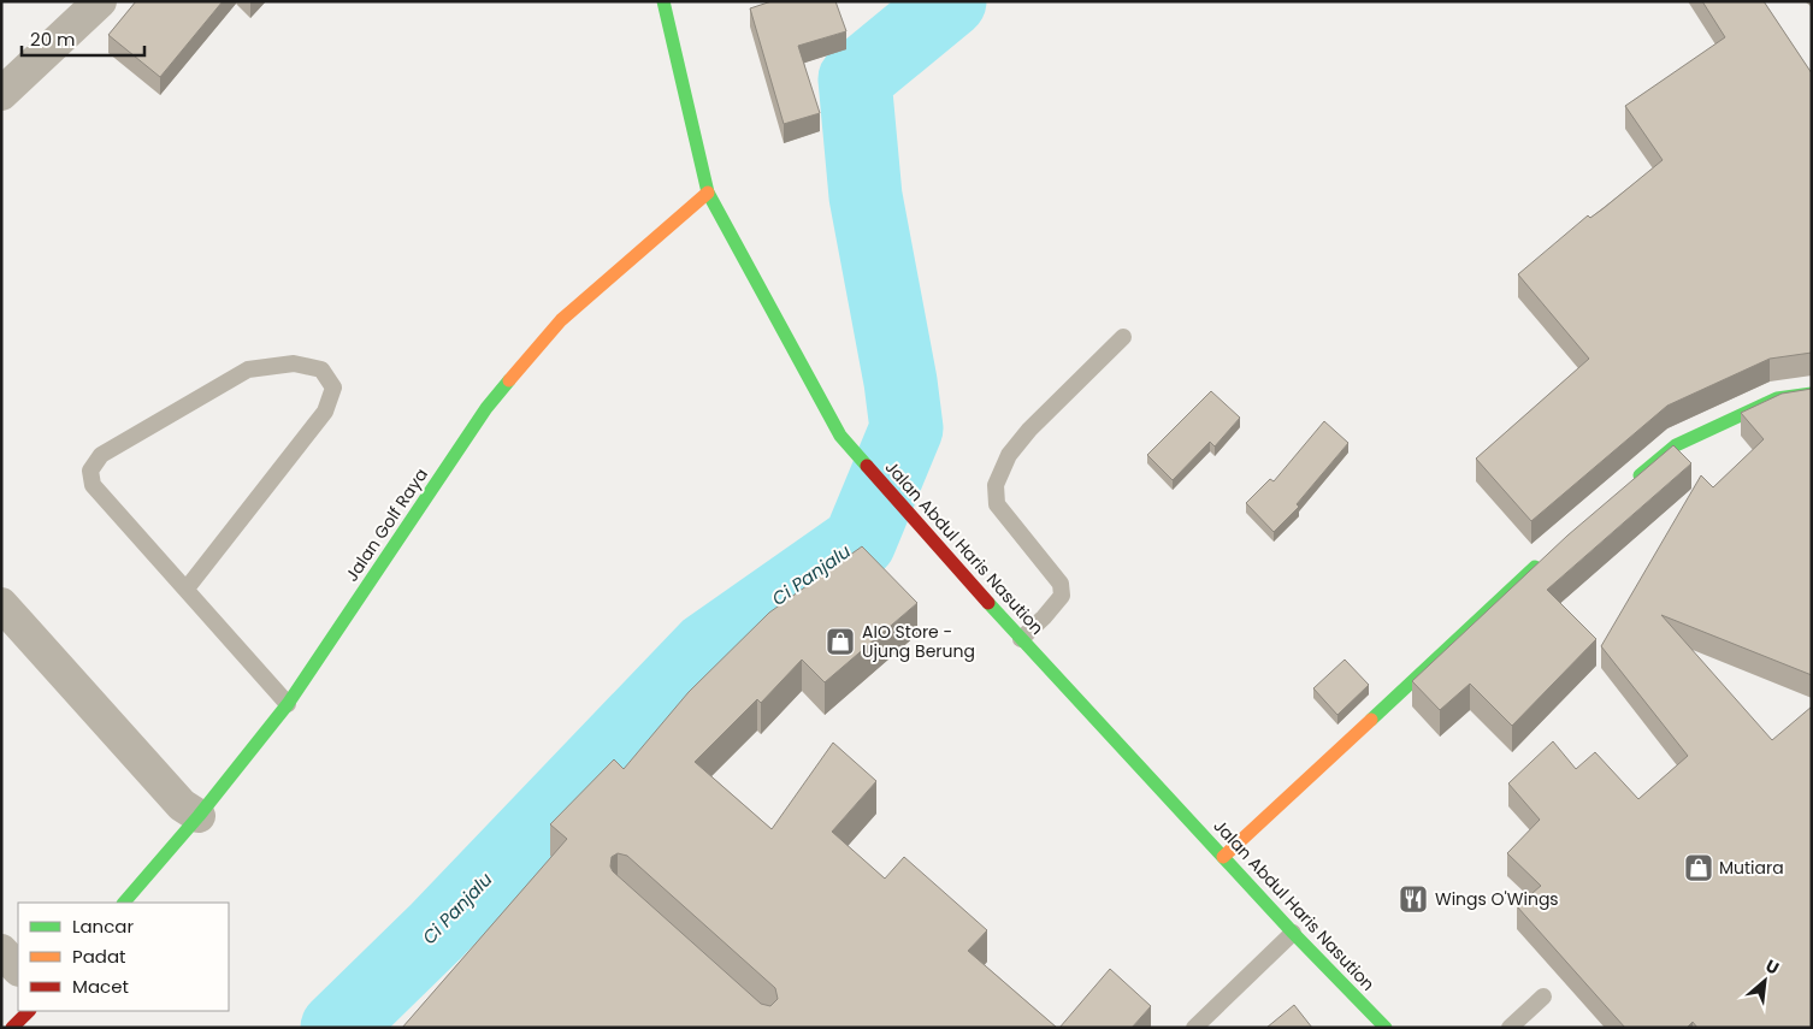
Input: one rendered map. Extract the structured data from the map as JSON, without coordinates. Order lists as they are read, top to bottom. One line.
{"streets":{"main road":["Jalan Golf Raya","Jalan Abdul Haris Nasution"]},"crossings":[["Jalan Golf Raya","Jalan Abdul Haris Nasution"]],"water":["Ci Panjalu"],"places":{"shop":["AIO Store - Ujung Berung","Mutiara"],"restaurant":["Wings O'Wings"]},"legend":["Lancar","Padat","Macet"],"scale_bar":"20 m","north":"top right"}
